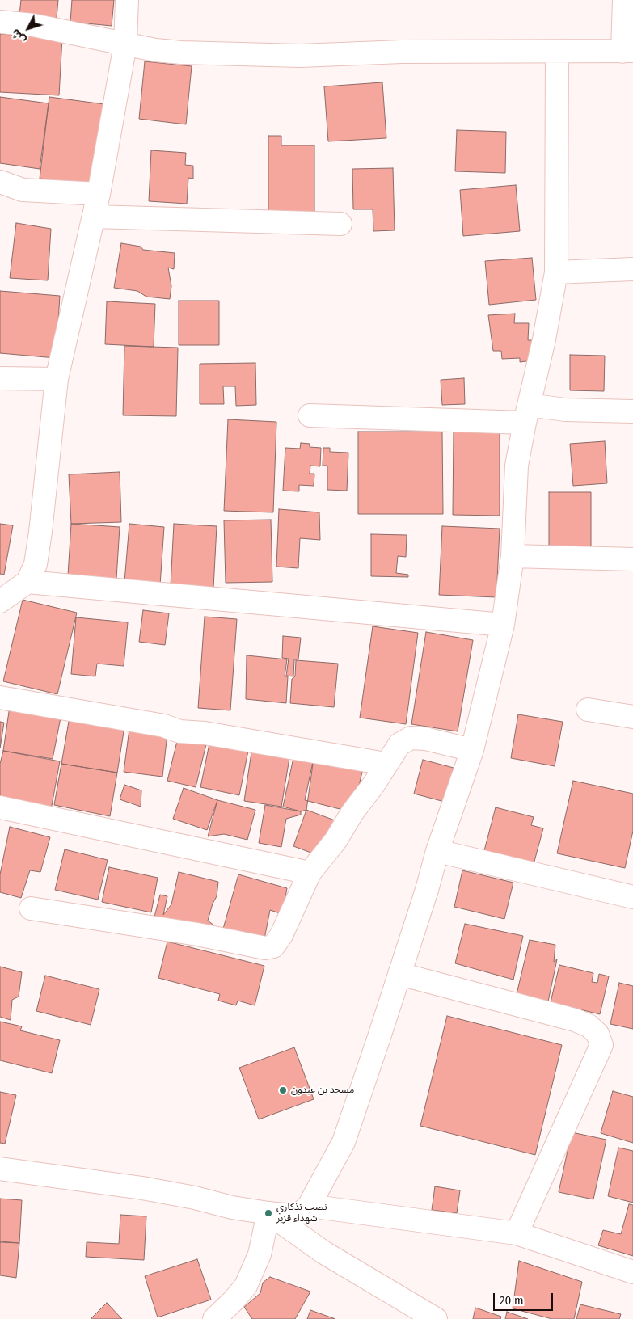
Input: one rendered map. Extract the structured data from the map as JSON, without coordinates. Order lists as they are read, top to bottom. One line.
{"places":["مسجد بن عبدون","نصب تذكاري شهداء قزير"],"scale_bar":"20 m","north":"bottom left"}
